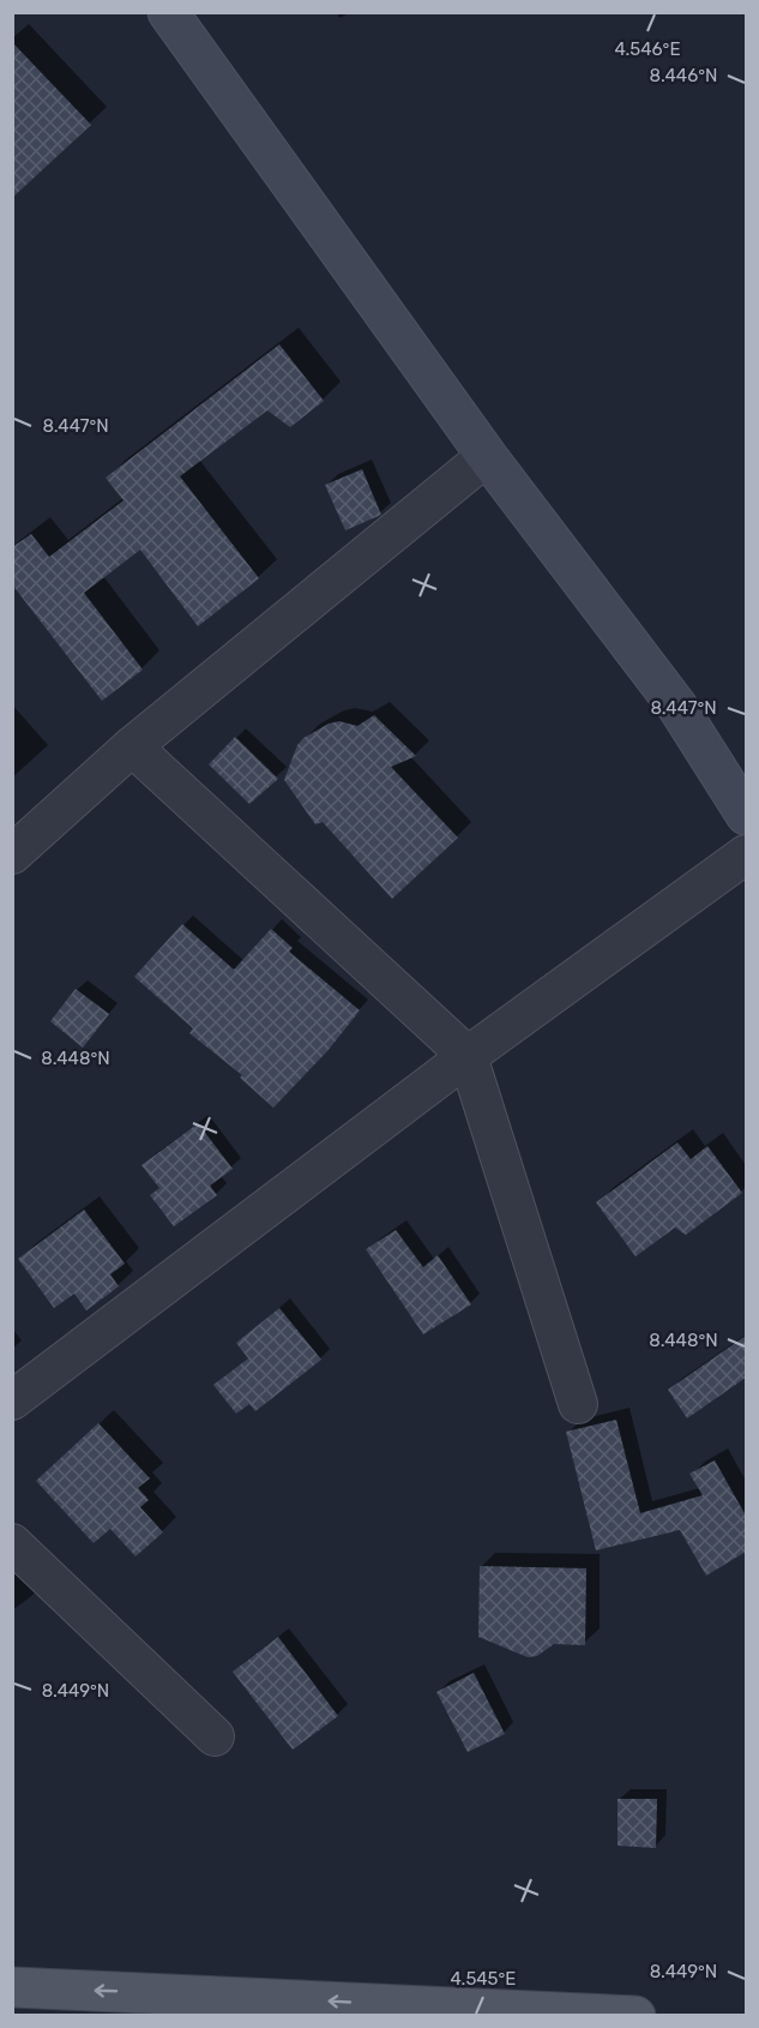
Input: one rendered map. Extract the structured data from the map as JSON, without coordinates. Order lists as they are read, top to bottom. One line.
{"coordinates":["4.546°E","8.446°N","8.447°N","8.448°N","8.449°N","4.545°E"]}
